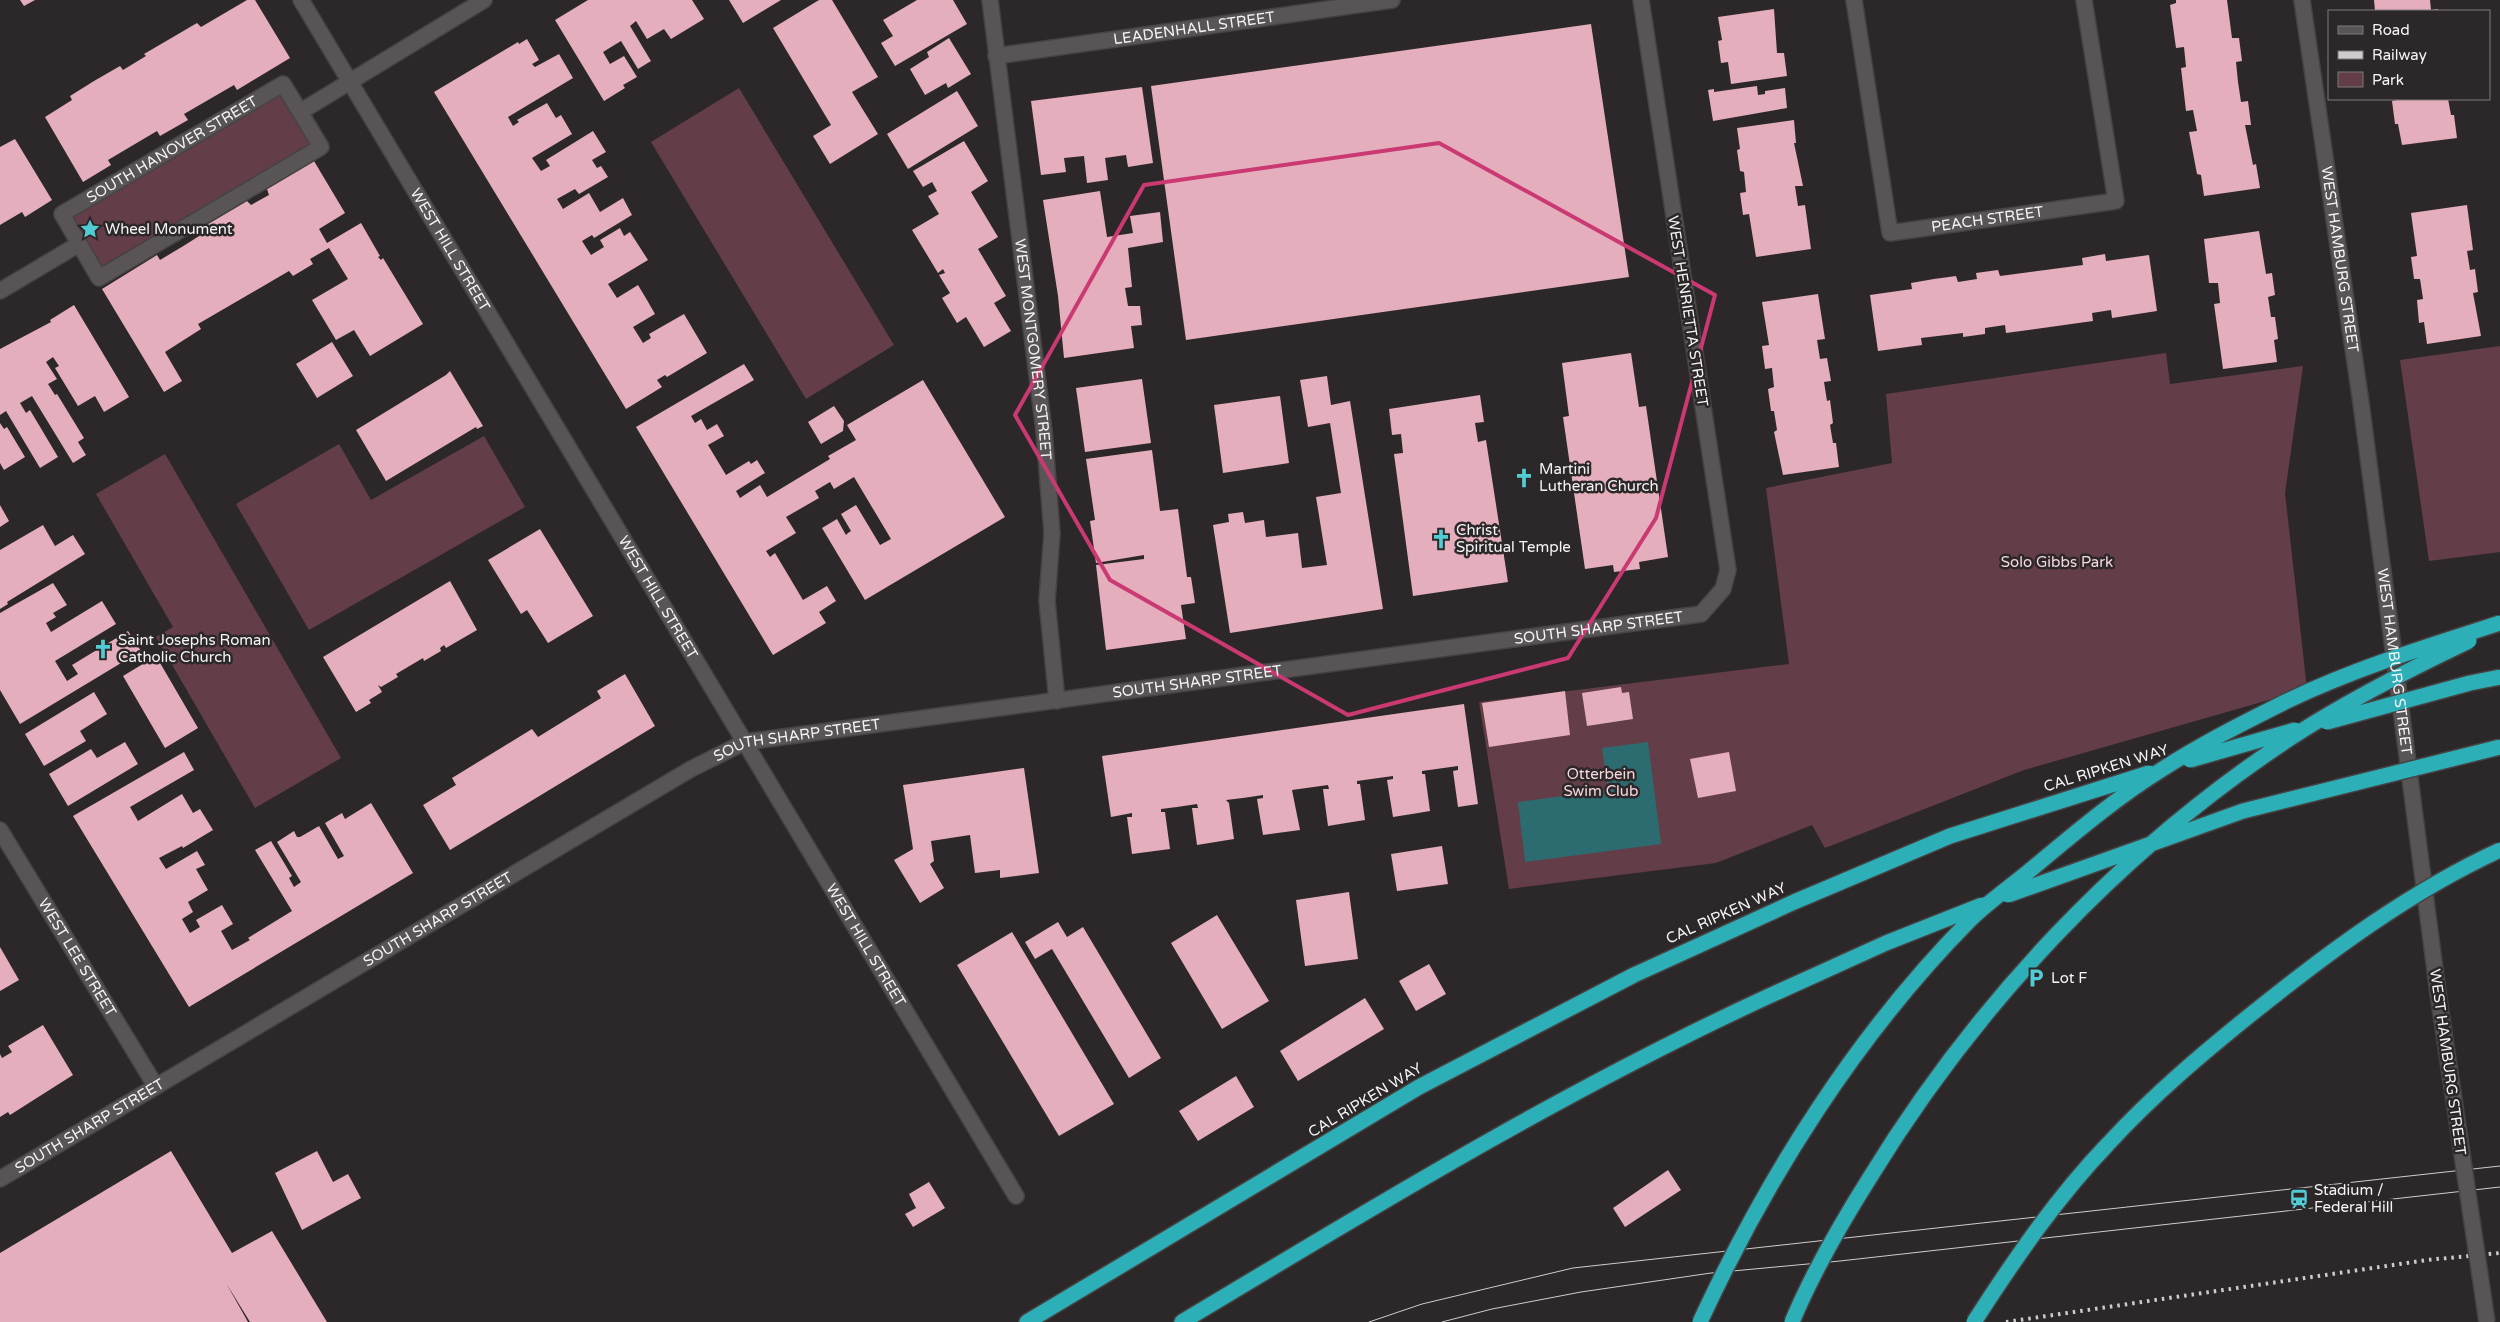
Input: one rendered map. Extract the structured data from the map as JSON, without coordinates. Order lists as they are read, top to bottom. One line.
{"streets":{"highway":["CAL RIPKEN WAY"],"street":["LEADENHALL STREET","SOUTH HANOVER STREET","PEACH STREET","WEST HILL STREET","WEST HAMBURG STREET","WEST HENRIETTA STREET","WEST MONTGOMERY STREET","SOUTH SHARP STREET","WEST LEE STREET"]},"crossings":[["LEADENHALL STREET","WEST MONTGOMERY STREET"],["WEST HILL STREET","SOUTH SHARP STREET"],["WEST HENRIETTA STREET","SOUTH SHARP STREET"],["WEST MONTGOMERY STREET","SOUTH SHARP STREET"],["SOUTH SHARP STREET","WEST LEE STREET"]],"parks":["Solo Gibbs Park","Otterbein Swim Club"],"places":{"place":["Wheel Monument"],"church":["Martini Lutheran Church","Christ Spiritual Temple","Saint Josephs Roman Catholic Church"],"parking":["Lot F"],"station":["Stadium / Federal Hill"]},"legend":["Road","Railway","Park"]}
